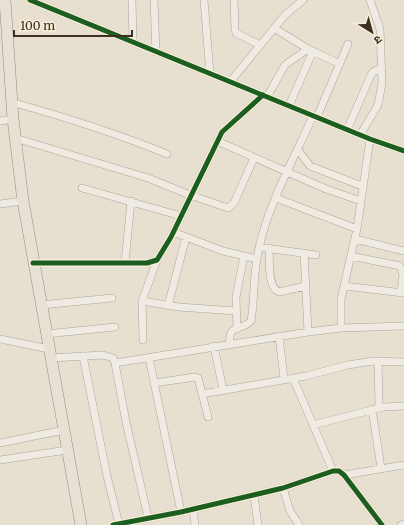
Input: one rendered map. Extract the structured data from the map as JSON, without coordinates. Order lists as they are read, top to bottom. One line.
{"scale_bar":"100 m","north":"bottom right"}
